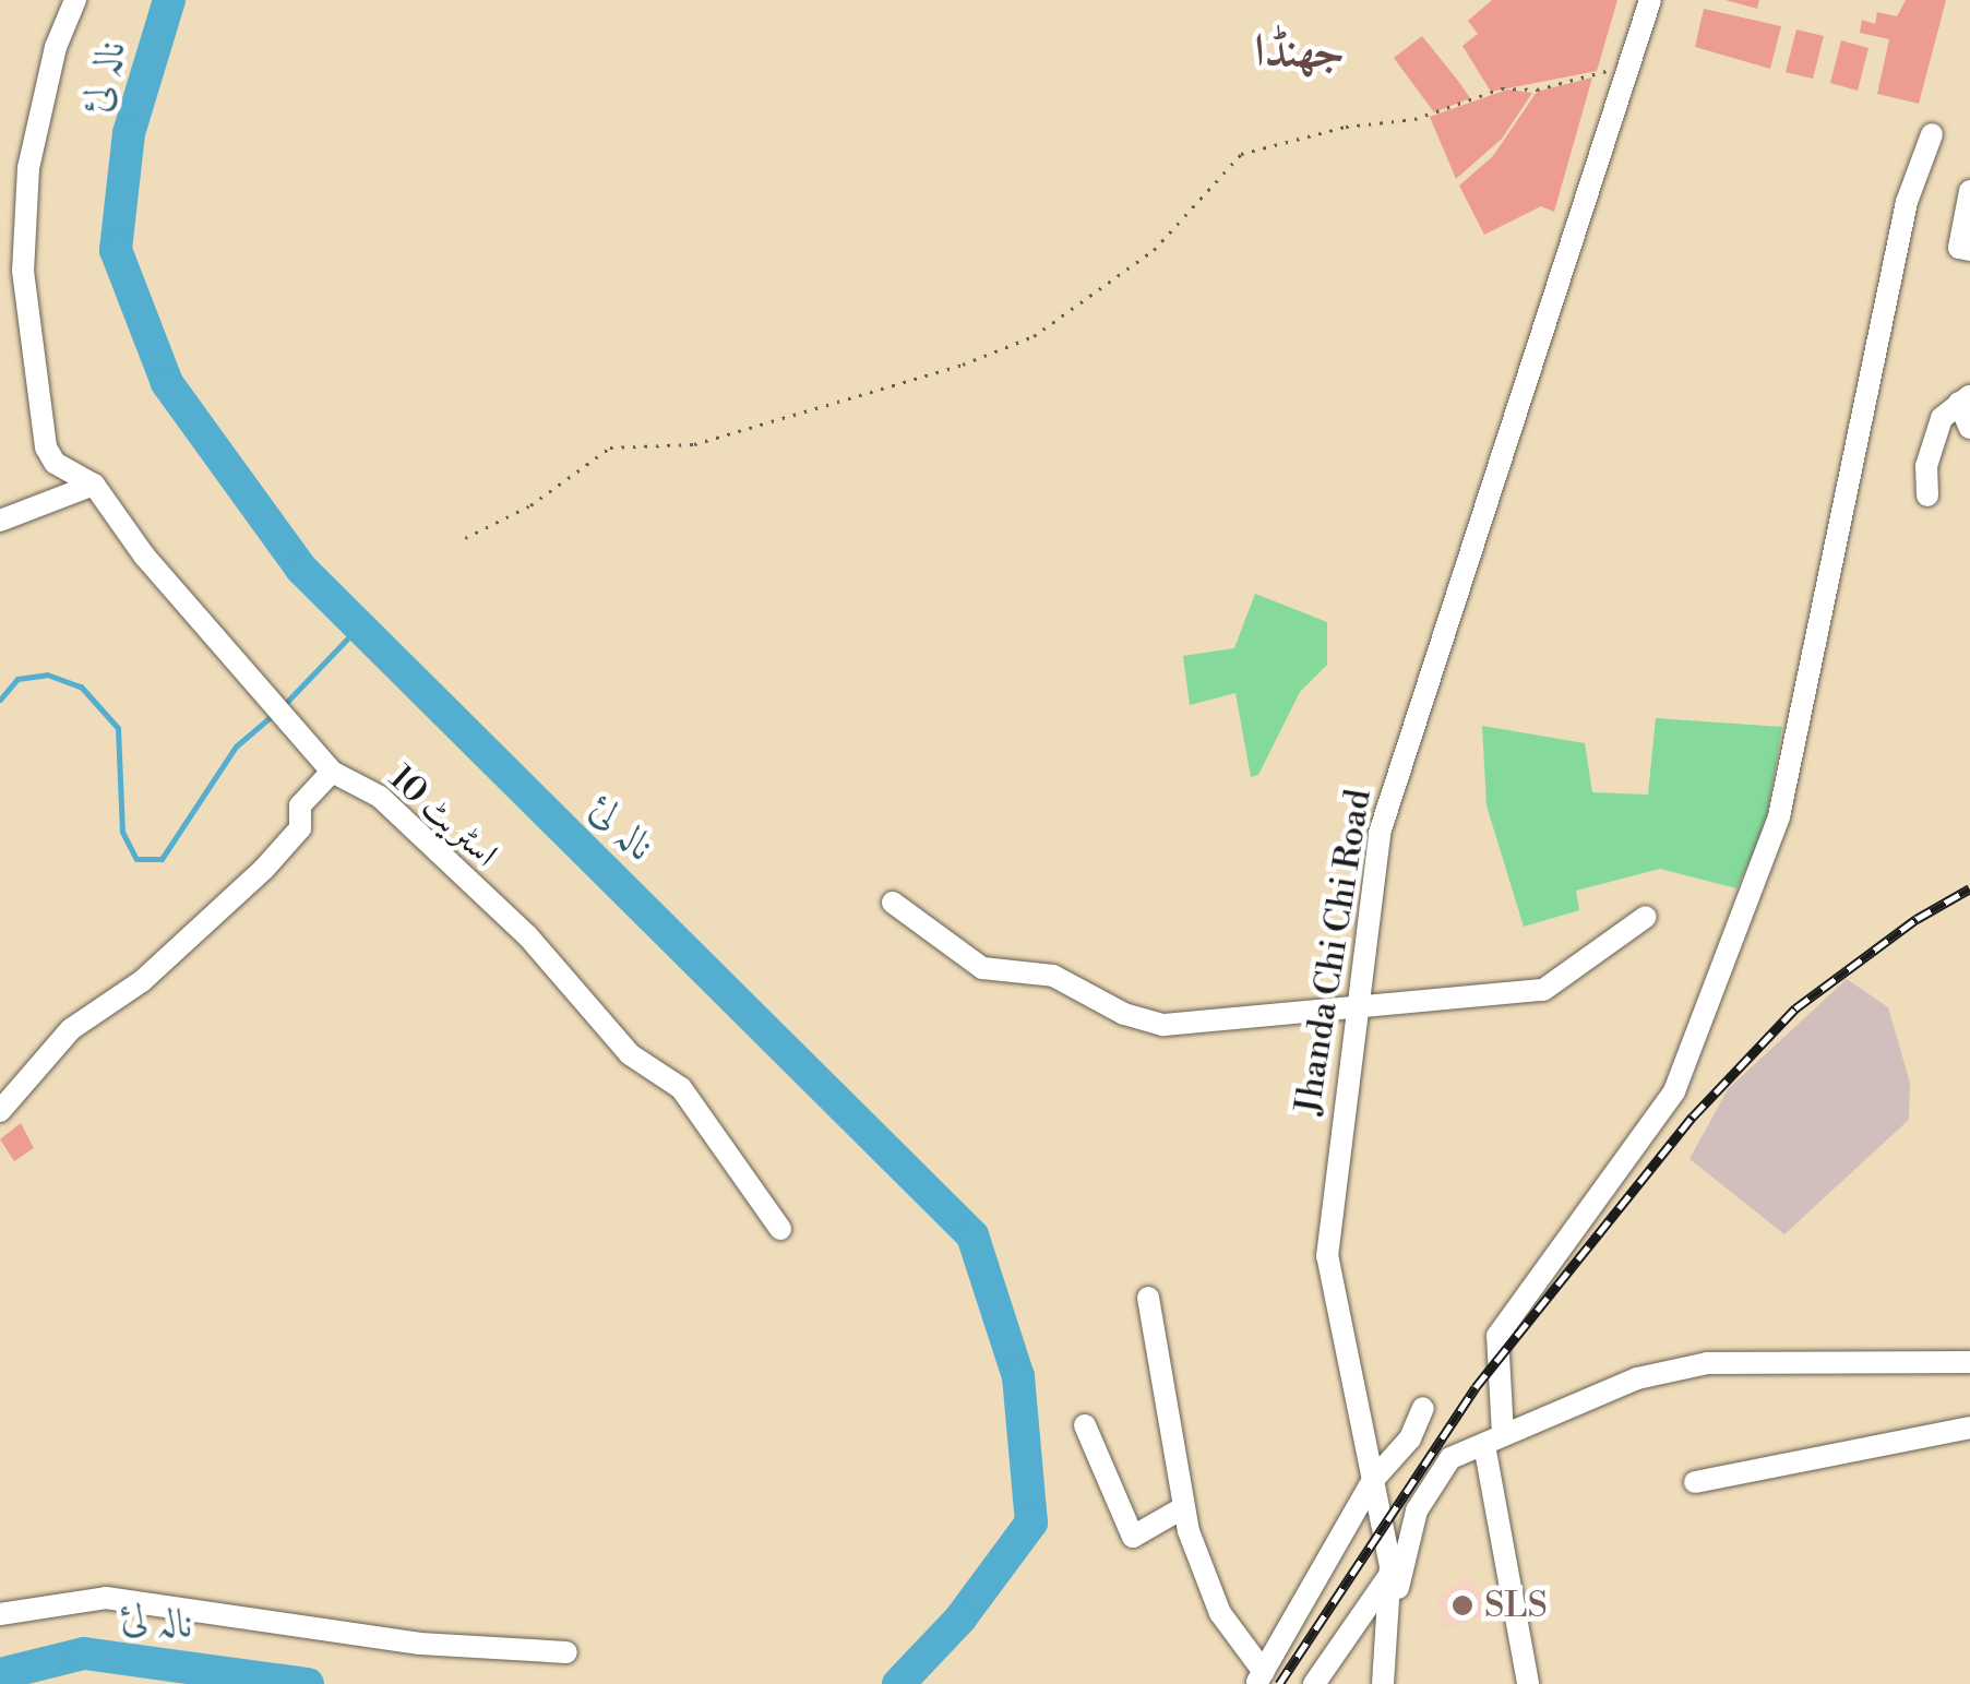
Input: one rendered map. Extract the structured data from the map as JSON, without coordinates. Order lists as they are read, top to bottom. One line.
{"streets":{"street":["اسٹریٹ 10","Jhanda Chi Chi Road"]},"districts":["جھنڈا"],"water":["نالہ لئ"],"places":["SLS"]}
